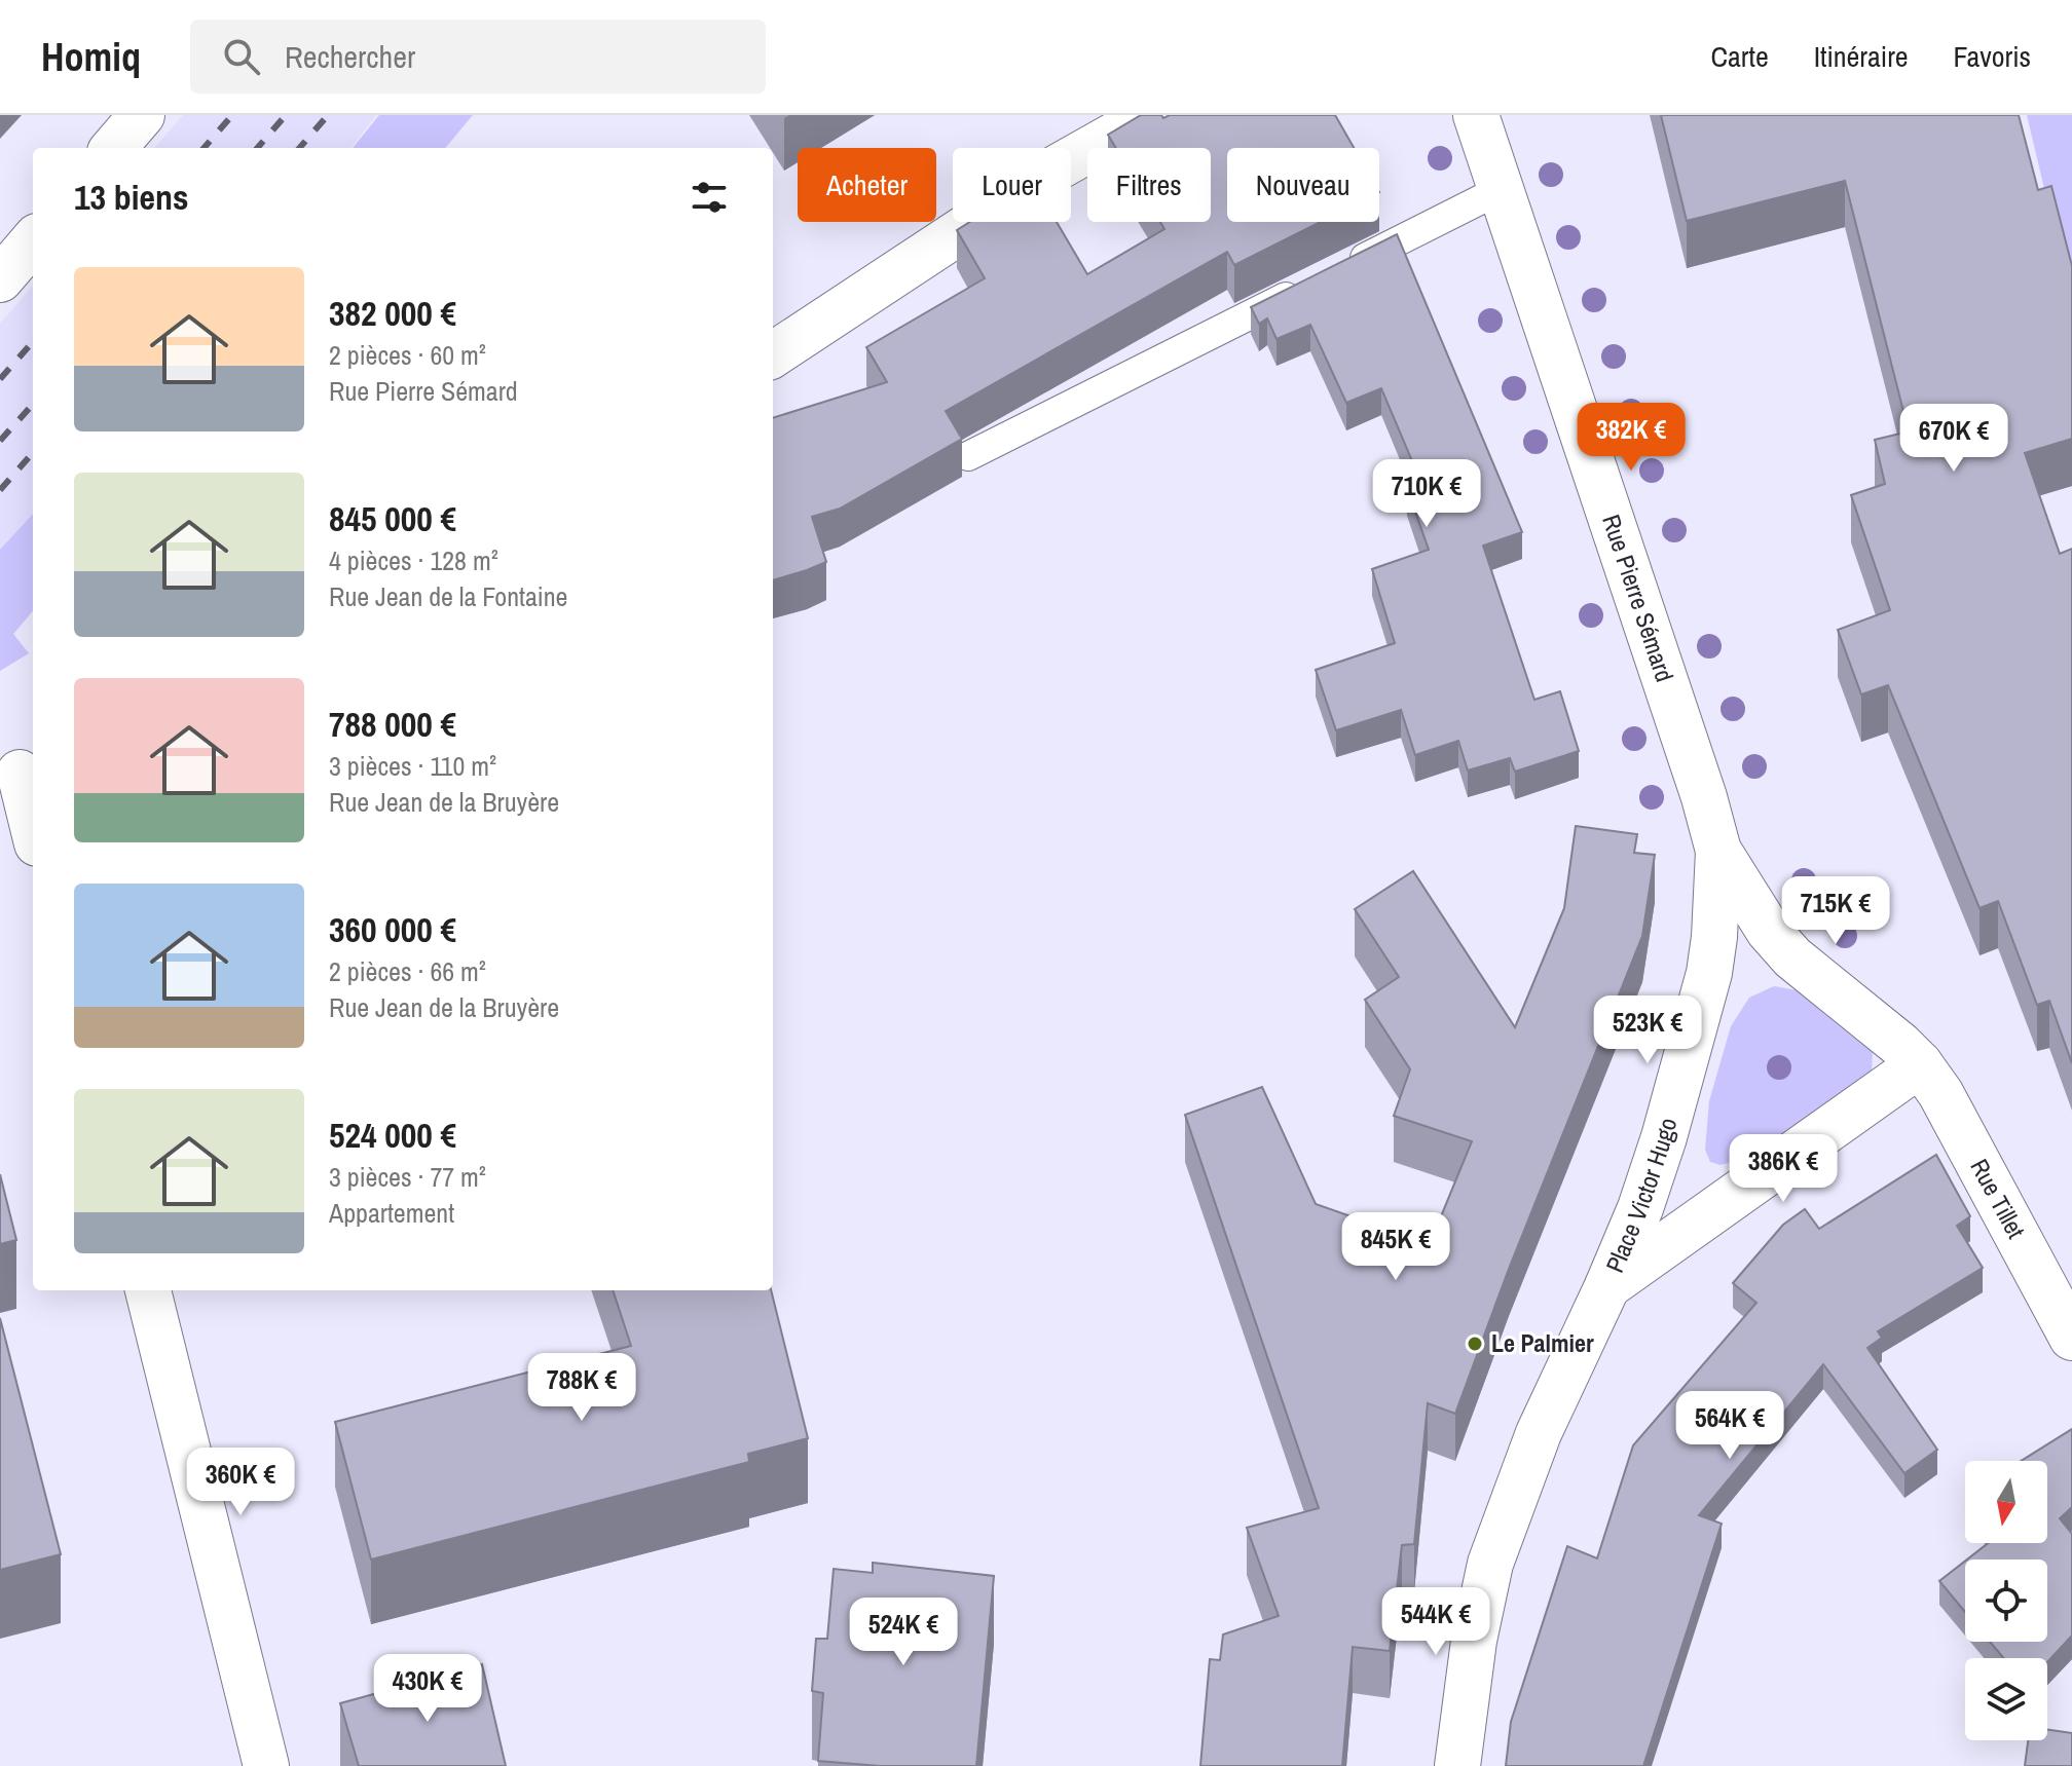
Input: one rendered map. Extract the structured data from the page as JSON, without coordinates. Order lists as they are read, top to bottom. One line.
{"streets":{"street":["Rue Pierre Sémard","Place Victor Hugo","Rue Tillet"]},"crossings":[["Rue Pierre Sémard","Place Victor Hugo"],["Place Victor Hugo","Rue Tillet"]],"places":["Le Palmier"],"north":"bottom","page":{"header":"Homiq","search":"Rechercher","nav":["Carte","Itinéraire","Favoris"],"chip":["Acheter","Louer","Filtres","Nouveau"],"heading":"13 biens","list":[{"name":"382 000 €","note":"2 pièces · 60 m² · Rue Pierre Sémard"},{"name":"845 000 €","note":"4 pièces · 128 m² · Rue Jean de la Fontaine"},{"name":"788 000 €","note":"3 pièces · 110 m² · Rue Jean de la Bruyère"},{"name":"360 000 €","note":"2 pièces · 66 m² · Rue Jean de la Bruyère"},{"name":"524 000 €","note":"3 pièces · 77 m² · Appartement"}],"price":["382K €","670K €","710K €","715K €","523K €","386K €","845K €","788K €","564K €","360K €","544K €","524K €","430K €"]}}
